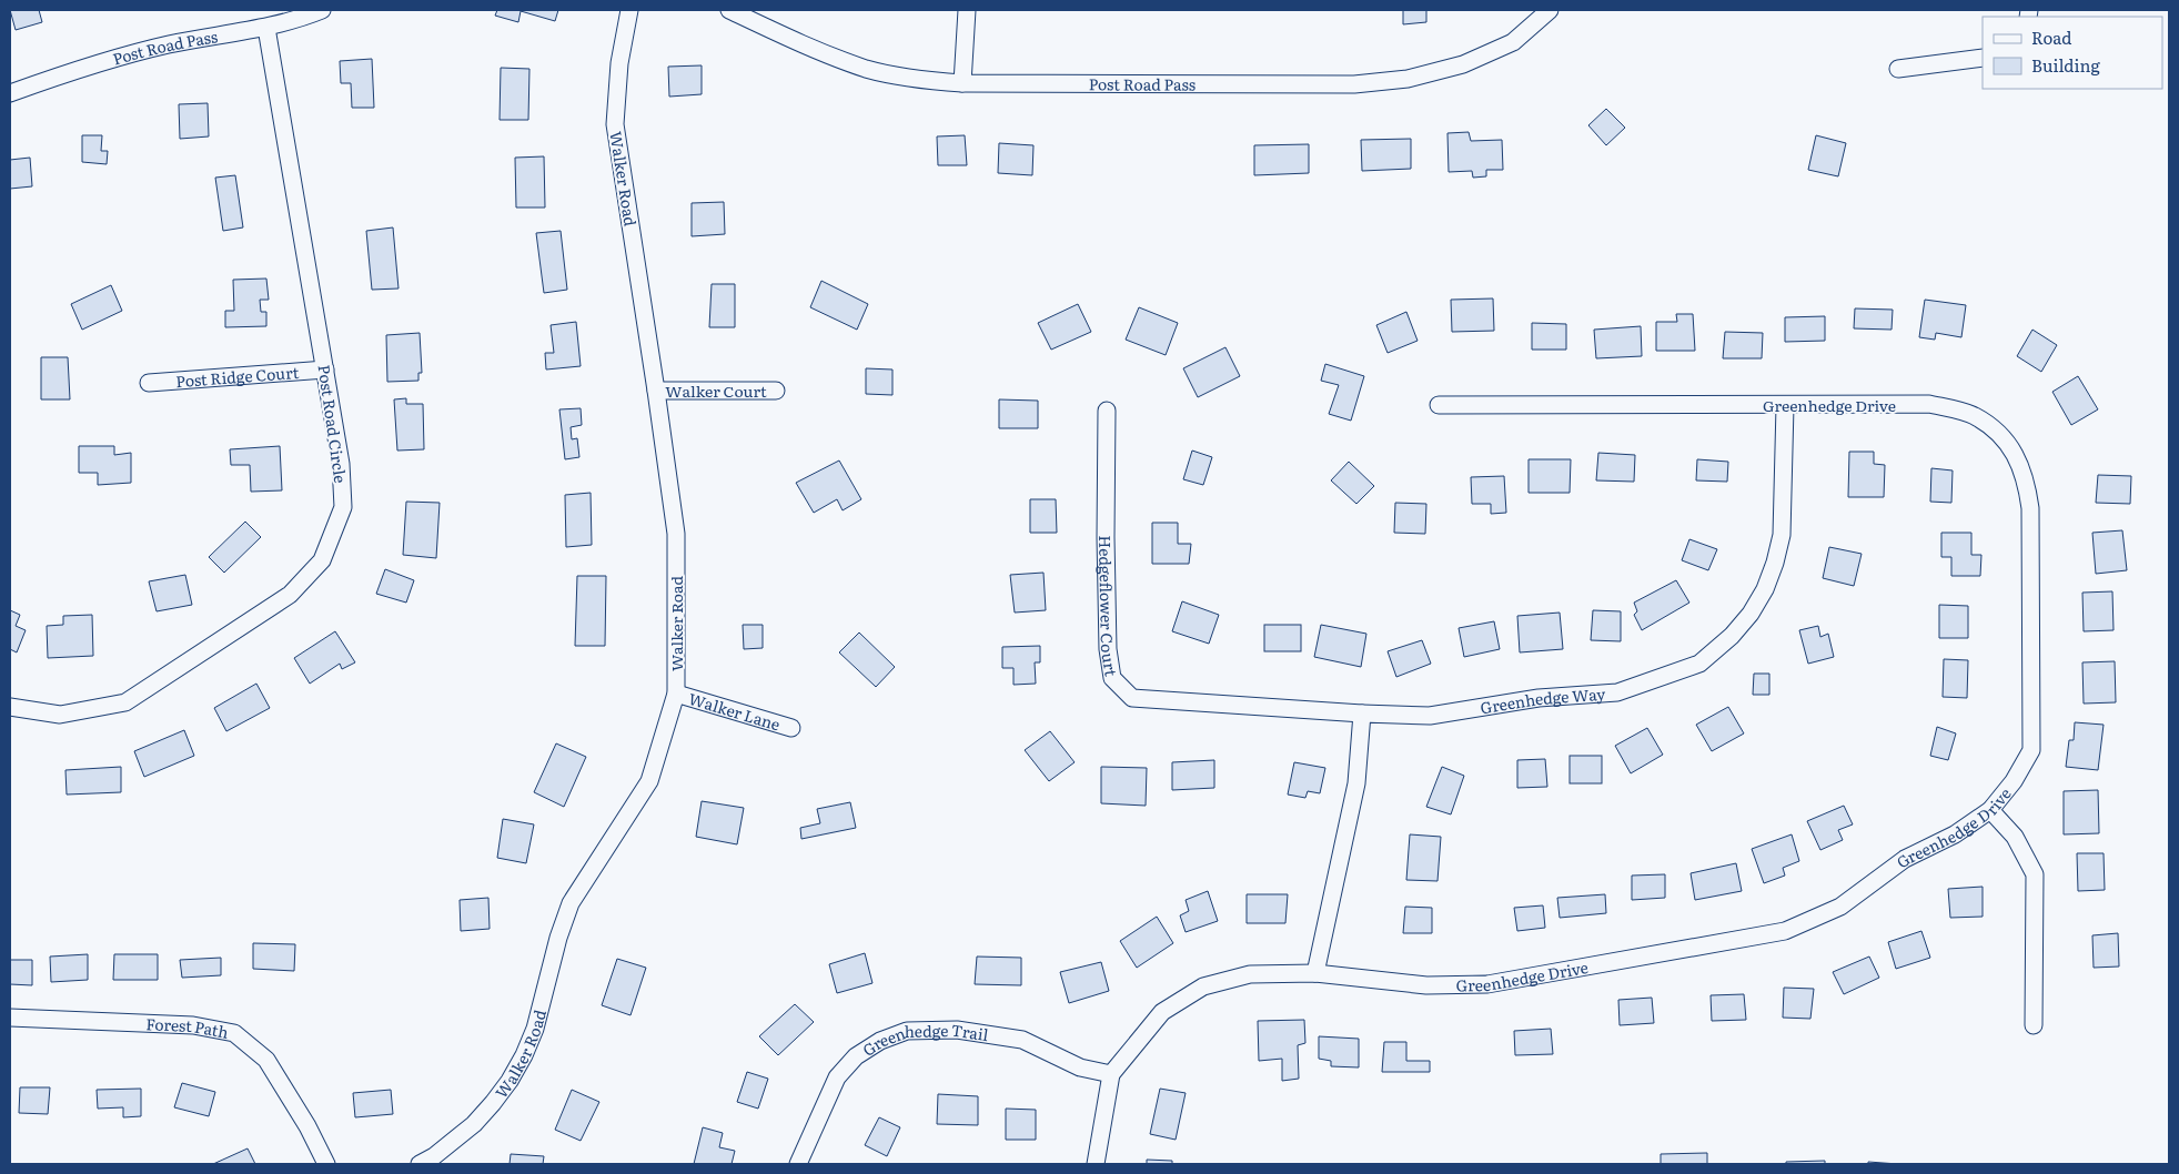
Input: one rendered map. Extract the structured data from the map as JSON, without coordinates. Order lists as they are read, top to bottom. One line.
{"streets":{"street":["Post Road Pass","Walker Road","Post Ridge Court","Walker Court","Greenhedge Drive","Post Road Circle","Hedgeflower Court","Greenhedge Way","Walker Lane","Forest Path","Greenhedge Trail"]},"crossings":[["Post Road Pass","Post Road Circle"],["Walker Road","Walker Court"],["Walker Road","Walker Lane"],["Post Ridge Court","Post Road Circle"],["Greenhedge Drive","Greenhedge Way"],["Greenhedge Drive","Greenhedge Trail"],["Hedgeflower Court","Greenhedge Way"]],"legend":["Road","Building"]}
